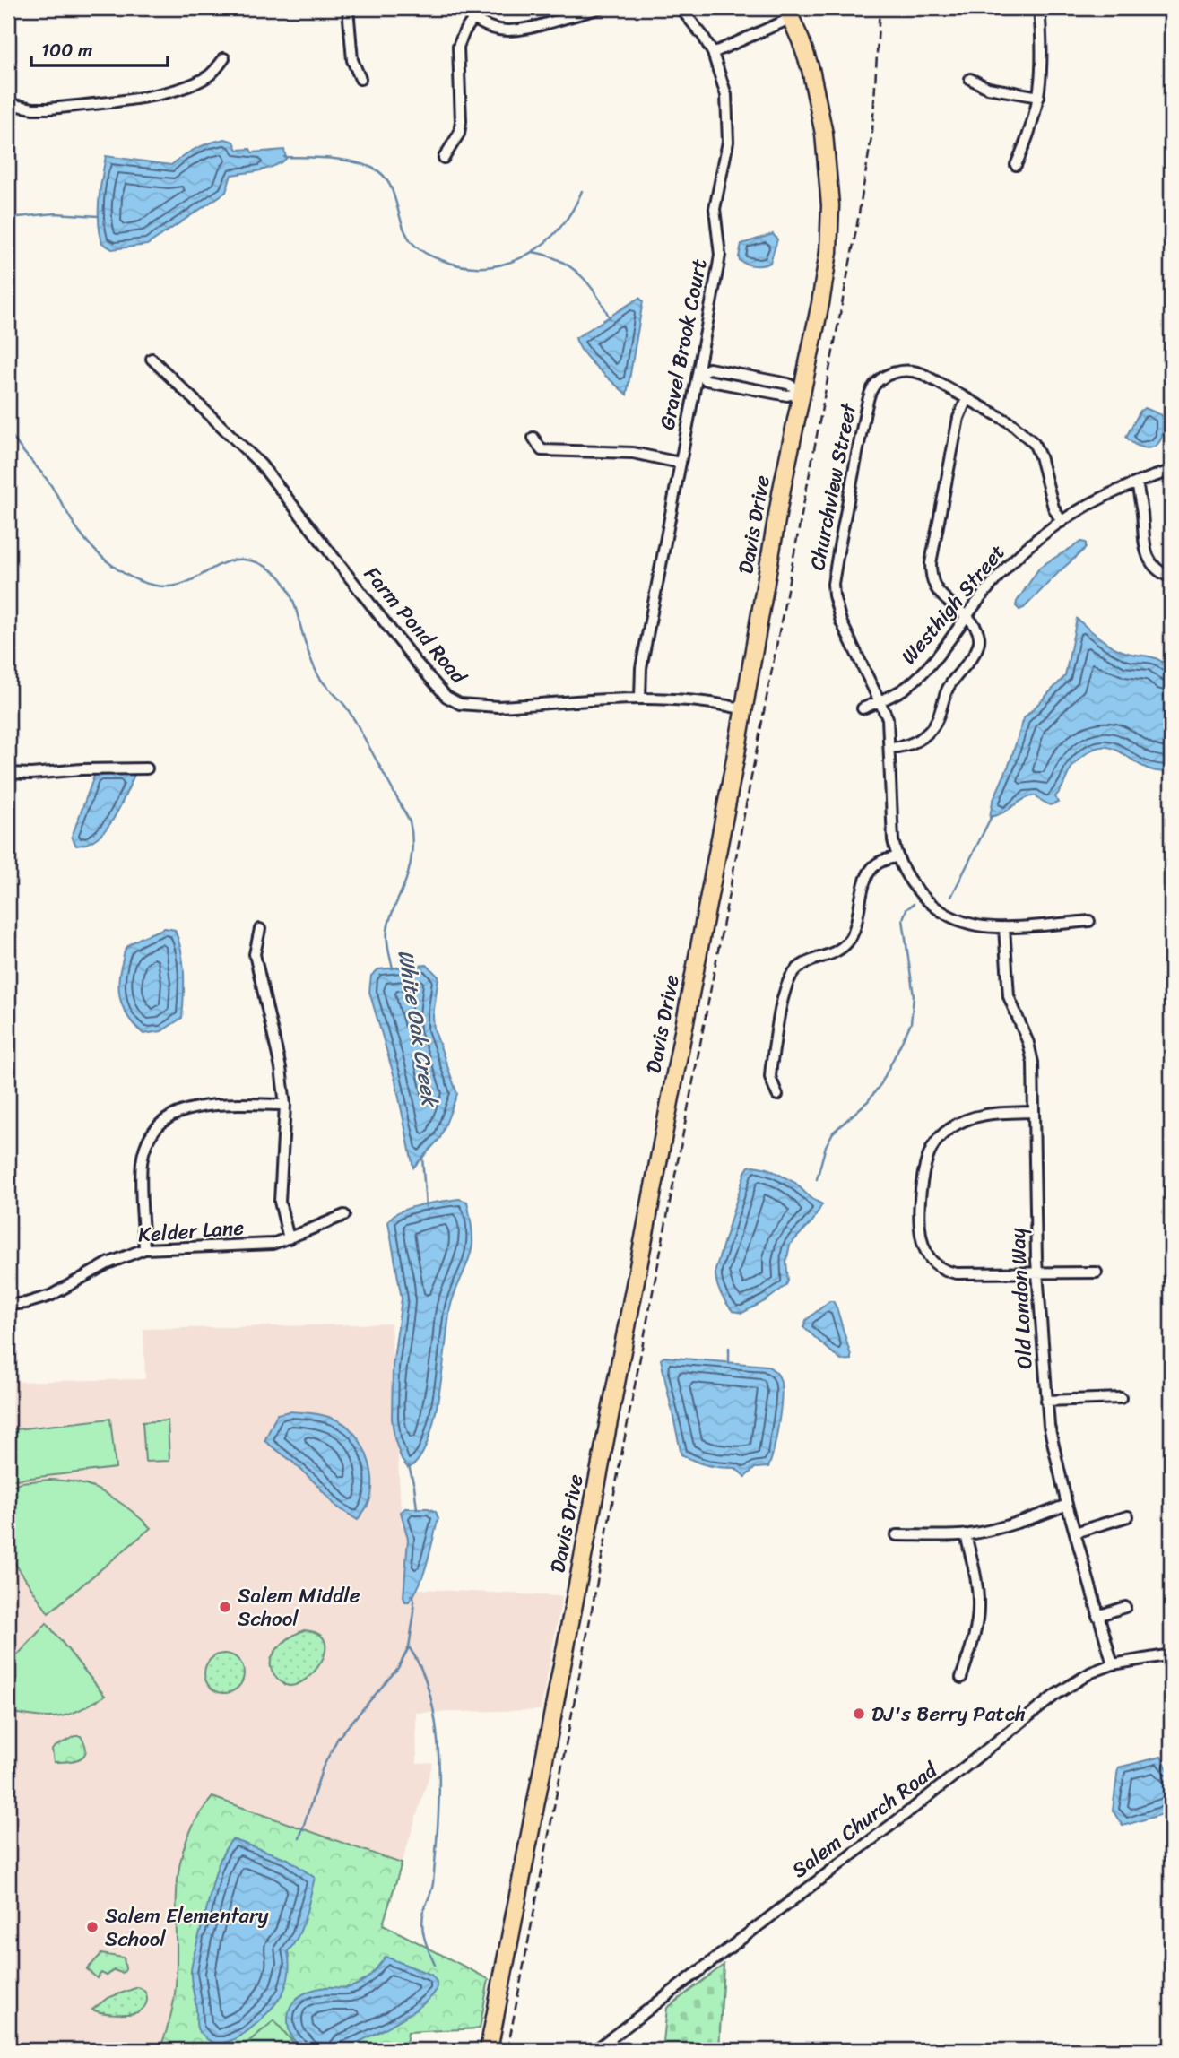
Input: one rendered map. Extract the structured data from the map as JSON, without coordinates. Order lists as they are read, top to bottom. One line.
{"streets":{"main road":["Davis Drive"],"street":["Gravel Brook Court","Churchview Street","Westhigh Street","Farm Pond Road","Kelder Lane","Old London Way","Salem Church Road"]},"crossings":[["Gravel Brook Court","Farm Pond Road"],["Churchview Street","Westhigh Street"],["Churchview Street","Old London Way"],["Davis Drive","Farm Pond Road"],["Old London Way","Salem Church Road"]],"water":["White Oak Creek"],"places":["Salem Middle School","DJ's Berry Patch","Salem Elementary School"],"scale_bar":"100 m"}
